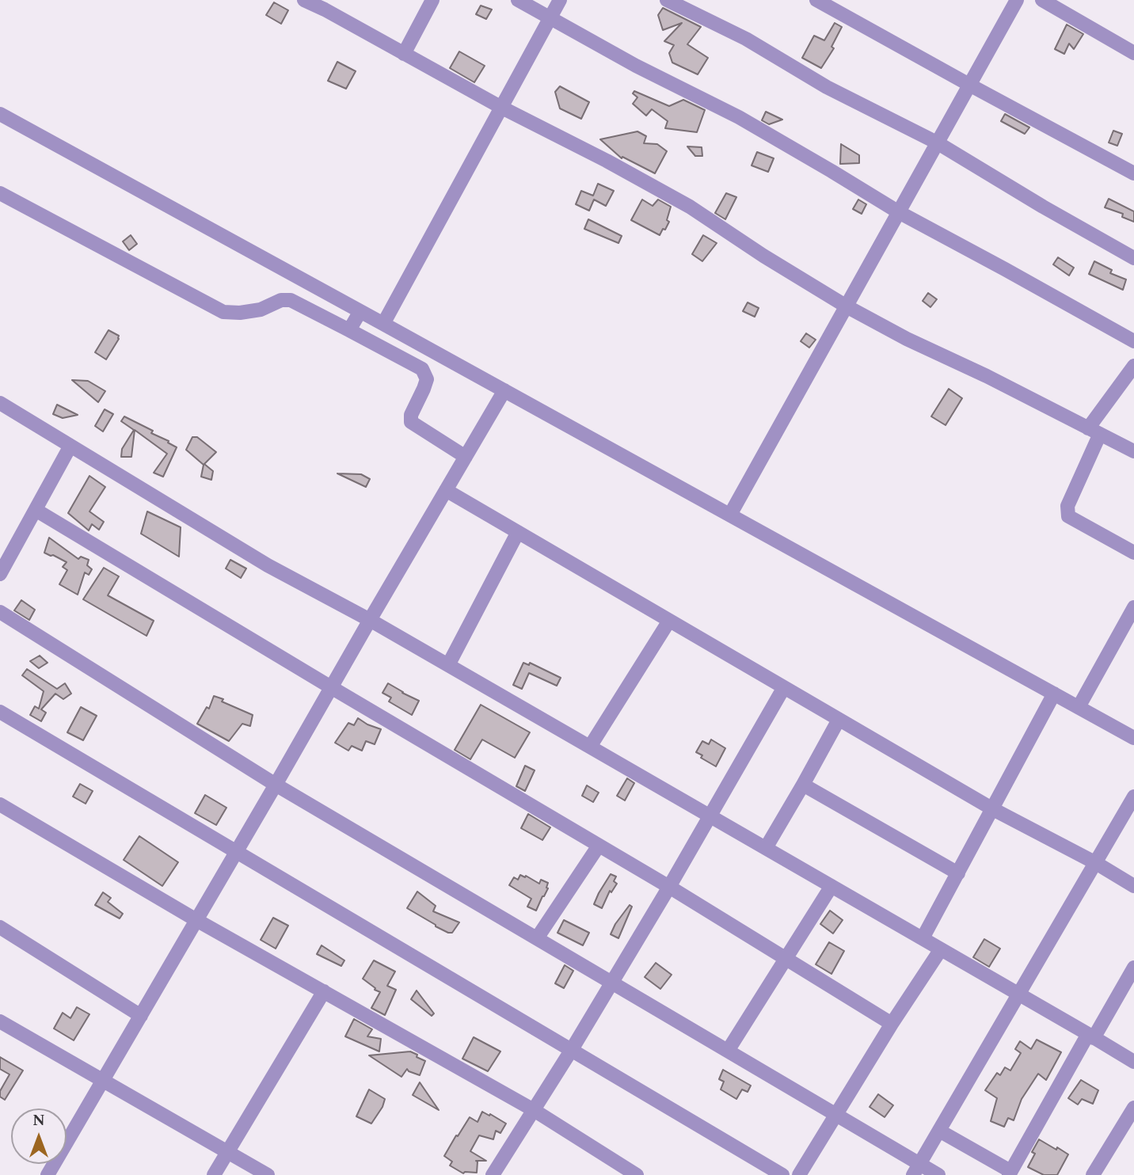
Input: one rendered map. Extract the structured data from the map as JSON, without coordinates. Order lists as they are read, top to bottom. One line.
{"north":"top"}
